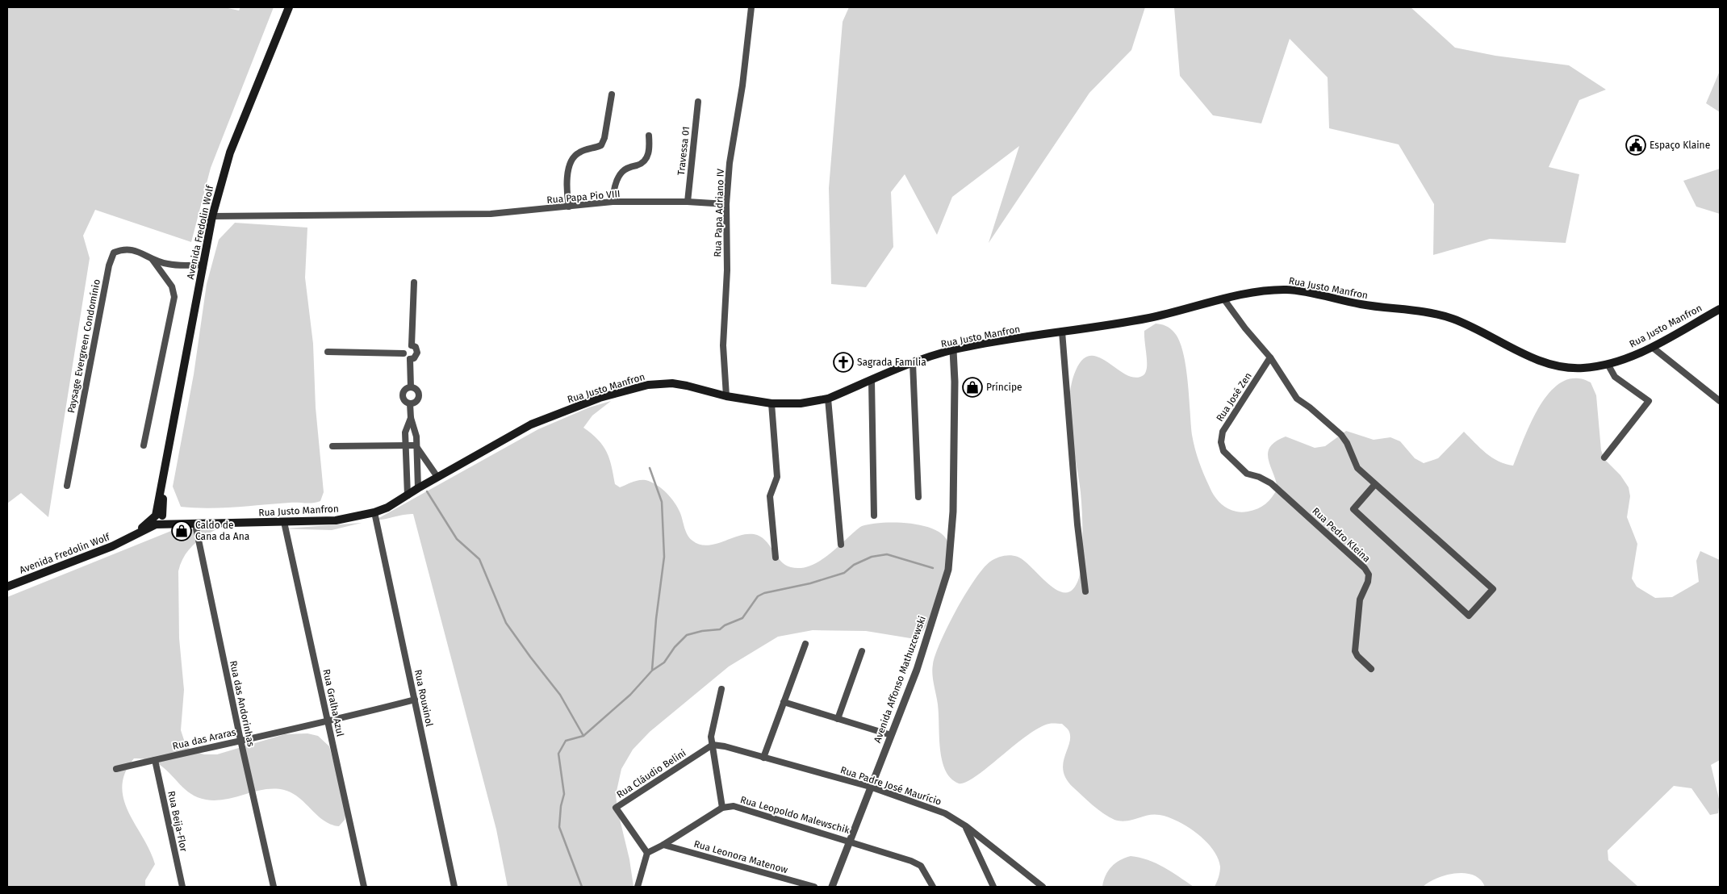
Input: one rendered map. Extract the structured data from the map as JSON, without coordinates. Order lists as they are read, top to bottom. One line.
{"streets":{"main road":["Avenida Fredolin Wolf","Rua Justo Manfron"],"street":["Travessa 01","Rua Papa Pio VIII","Rua Papa Adriano IV","Paysage Evergreen Condomínio","Rua José Zen","Rua Pedro Kleina","Avenida Affonso Mathuzcewski","Rua Rouxinol","Rua Gralha Azul","Rua das Andorinhas","Rua das Araras","Rua Cláudio Belini","Rua Padre José Maurício","Rua Leopoldo Malewschik","Rua Beija-Flor","Rua Leonora Matenow"]},"crossings":[["Travessa 01","Rua Papa Pio VIII"],["Rua Papa Pio VIII","Rua Papa Adriano IV"],["Rua Papa Pio VIII","Avenida Fredolin Wolf"],["Rua Papa Adriano IV","Rua Justo Manfron"],["Avenida Fredolin Wolf","Rua Justo Manfron"],["Avenida Fredolin Wolf","Paysage Evergreen Condomínio"],["Rua Justo Manfron","Avenida Affonso Mathuzcewski"],["Rua Justo Manfron","Rua Rouxinol"],["Rua Justo Manfron","Rua Gralha Azul"],["Rua Justo Manfron","Rua das Andorinhas"],["Rua José Zen","Rua Pedro Kleina"],["Avenida Affonso Mathuzcewski","Rua Padre José Maurício"],["Avenida Affonso Mathuzcewski","Rua Leopoldo Malewschik"],["Rua Rouxinol","Rua das Araras"],["Rua Gralha Azul","Rua das Araras"],["Rua das Andorinhas","Rua das Araras"],["Rua das Araras","Rua Beija-Flor"],["Rua Cláudio Belini","Rua Padre José Maurício"]],"places":{"public building":["Espaço Klaine"],"church":["Sagrada Família"],"shop":["Príncipe","Caldo de Cana da Ana"]}}
